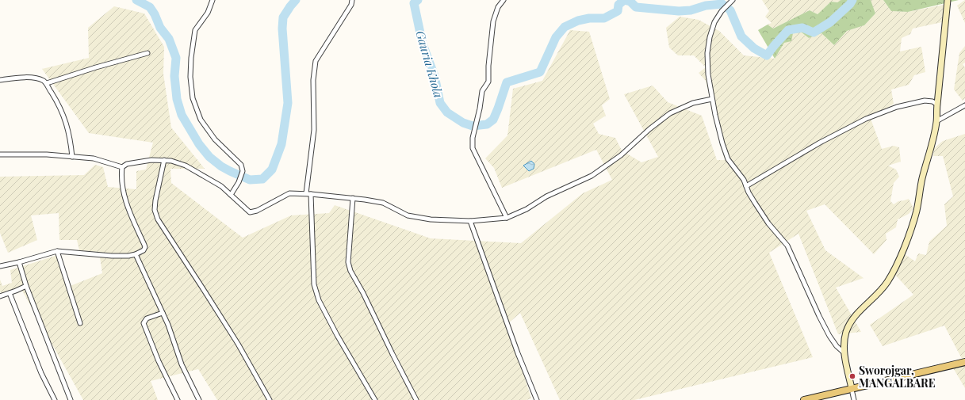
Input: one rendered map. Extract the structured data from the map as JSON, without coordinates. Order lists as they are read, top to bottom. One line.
{"water":["Gauria Khola"],"places":["Sworojgar, MANGALBARE"]}
